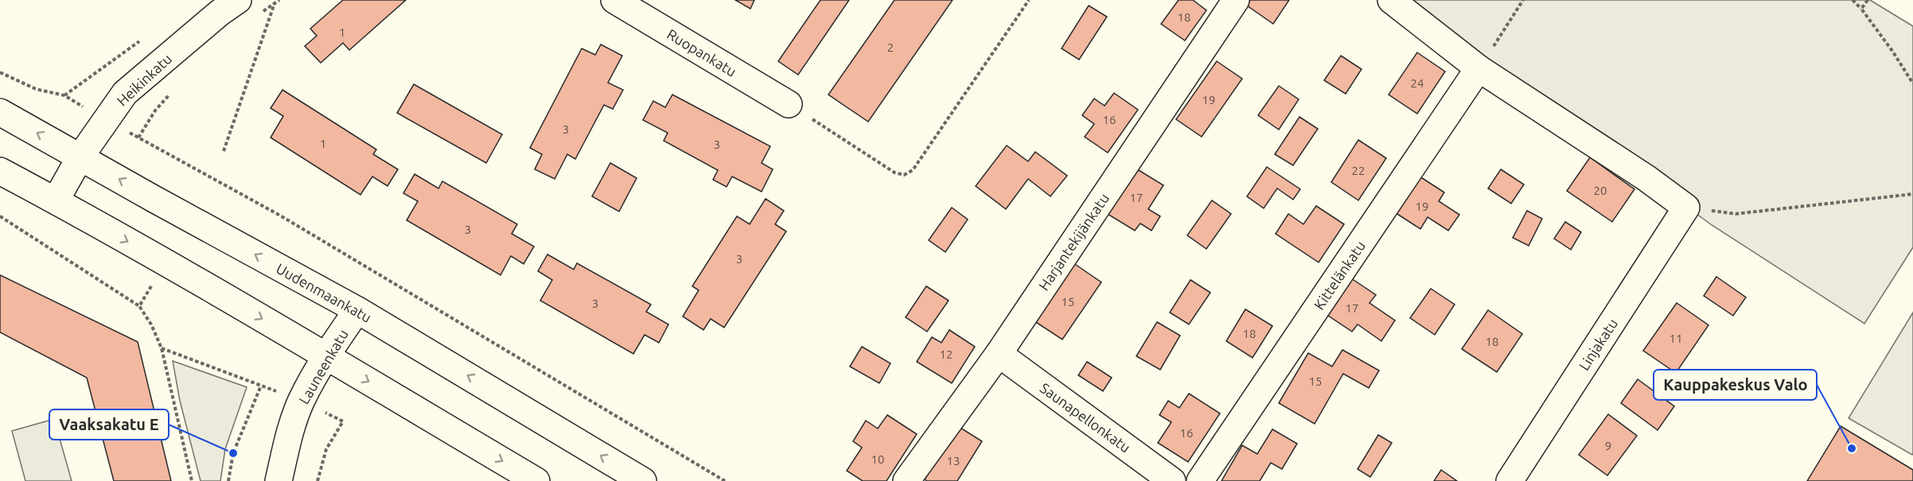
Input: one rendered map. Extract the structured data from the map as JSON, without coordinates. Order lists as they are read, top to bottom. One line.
{"streets":{"street":["Ruopankatu","Heikinkatu","Harjantekijänkatu","Kittelänkatu","Uudenmaankatu","Linjakatu","Launeenkatu","Saunapellonkatu"]},"crossings":[["Heikinkatu","Uudenmaankatu"],["Harjantekijänkatu","Saunapellonkatu"],["Uudenmaankatu","Launeenkatu"]],"places":["Kauppakeskus Valo","Vaaksakatu E"],"house_numbers":["18","1","2","24","19","16","3","1","3","22","20","17","19","3","3","15","3","17","18","11","18","12","15","16","9","10","13"]}
